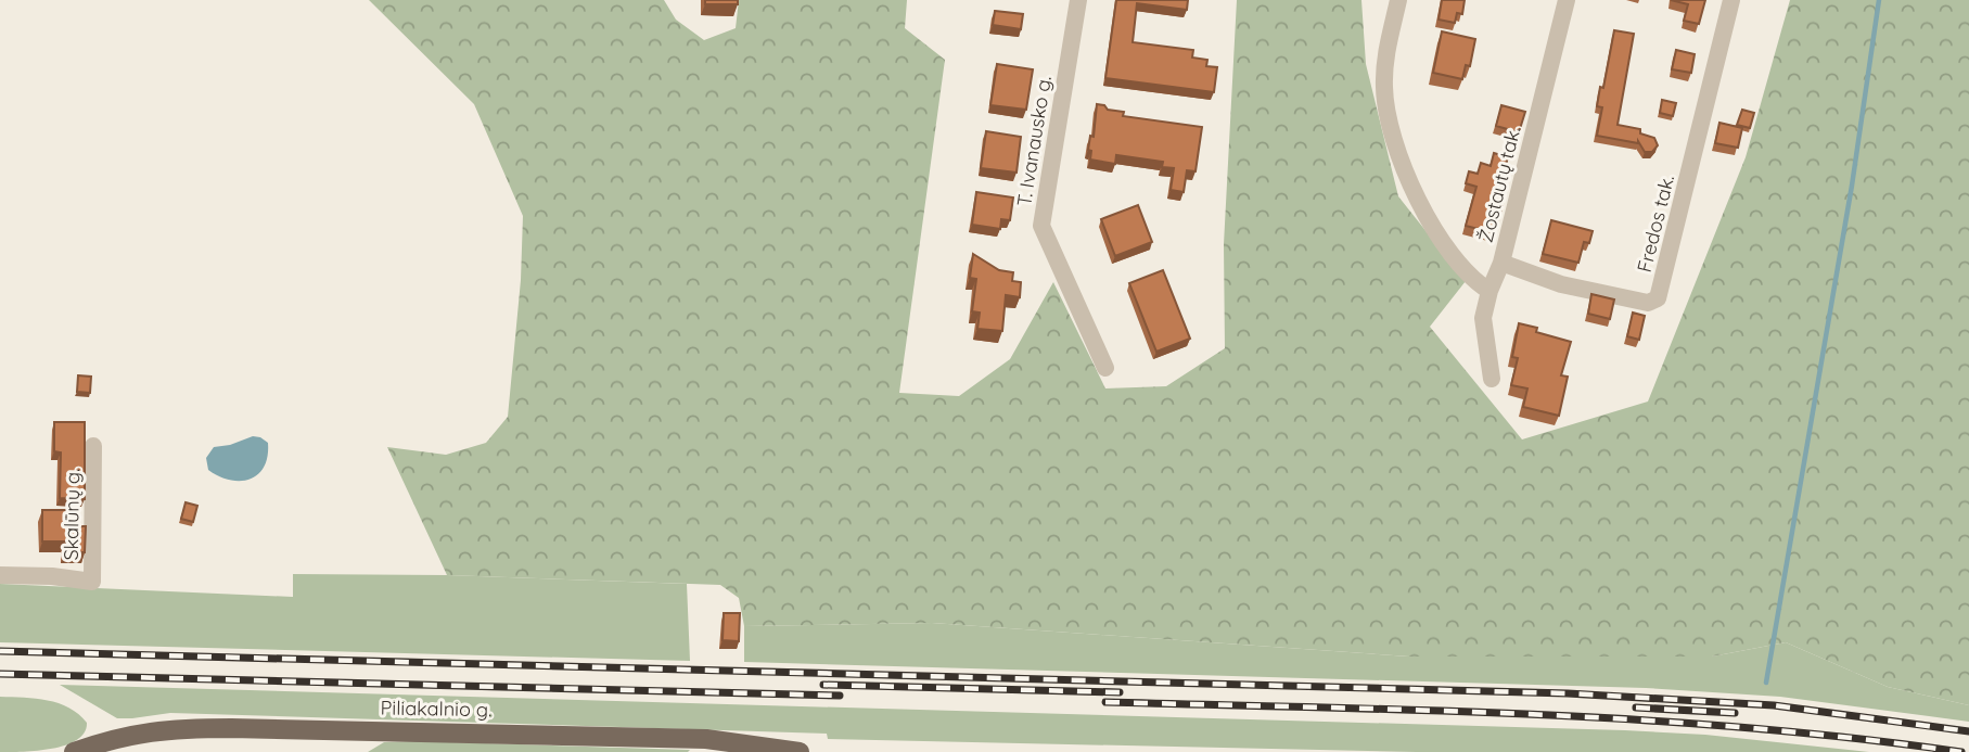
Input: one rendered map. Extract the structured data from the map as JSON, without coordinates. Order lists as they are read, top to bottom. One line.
{"streets":{"main road":["Piliakalnio g."],"street":["T. Ivanausko g.","Žostautų tak.","Fredos tak.","Skalūnų g."]},"crossings":[["Žostautų tak.","Fredos tak."]]}
